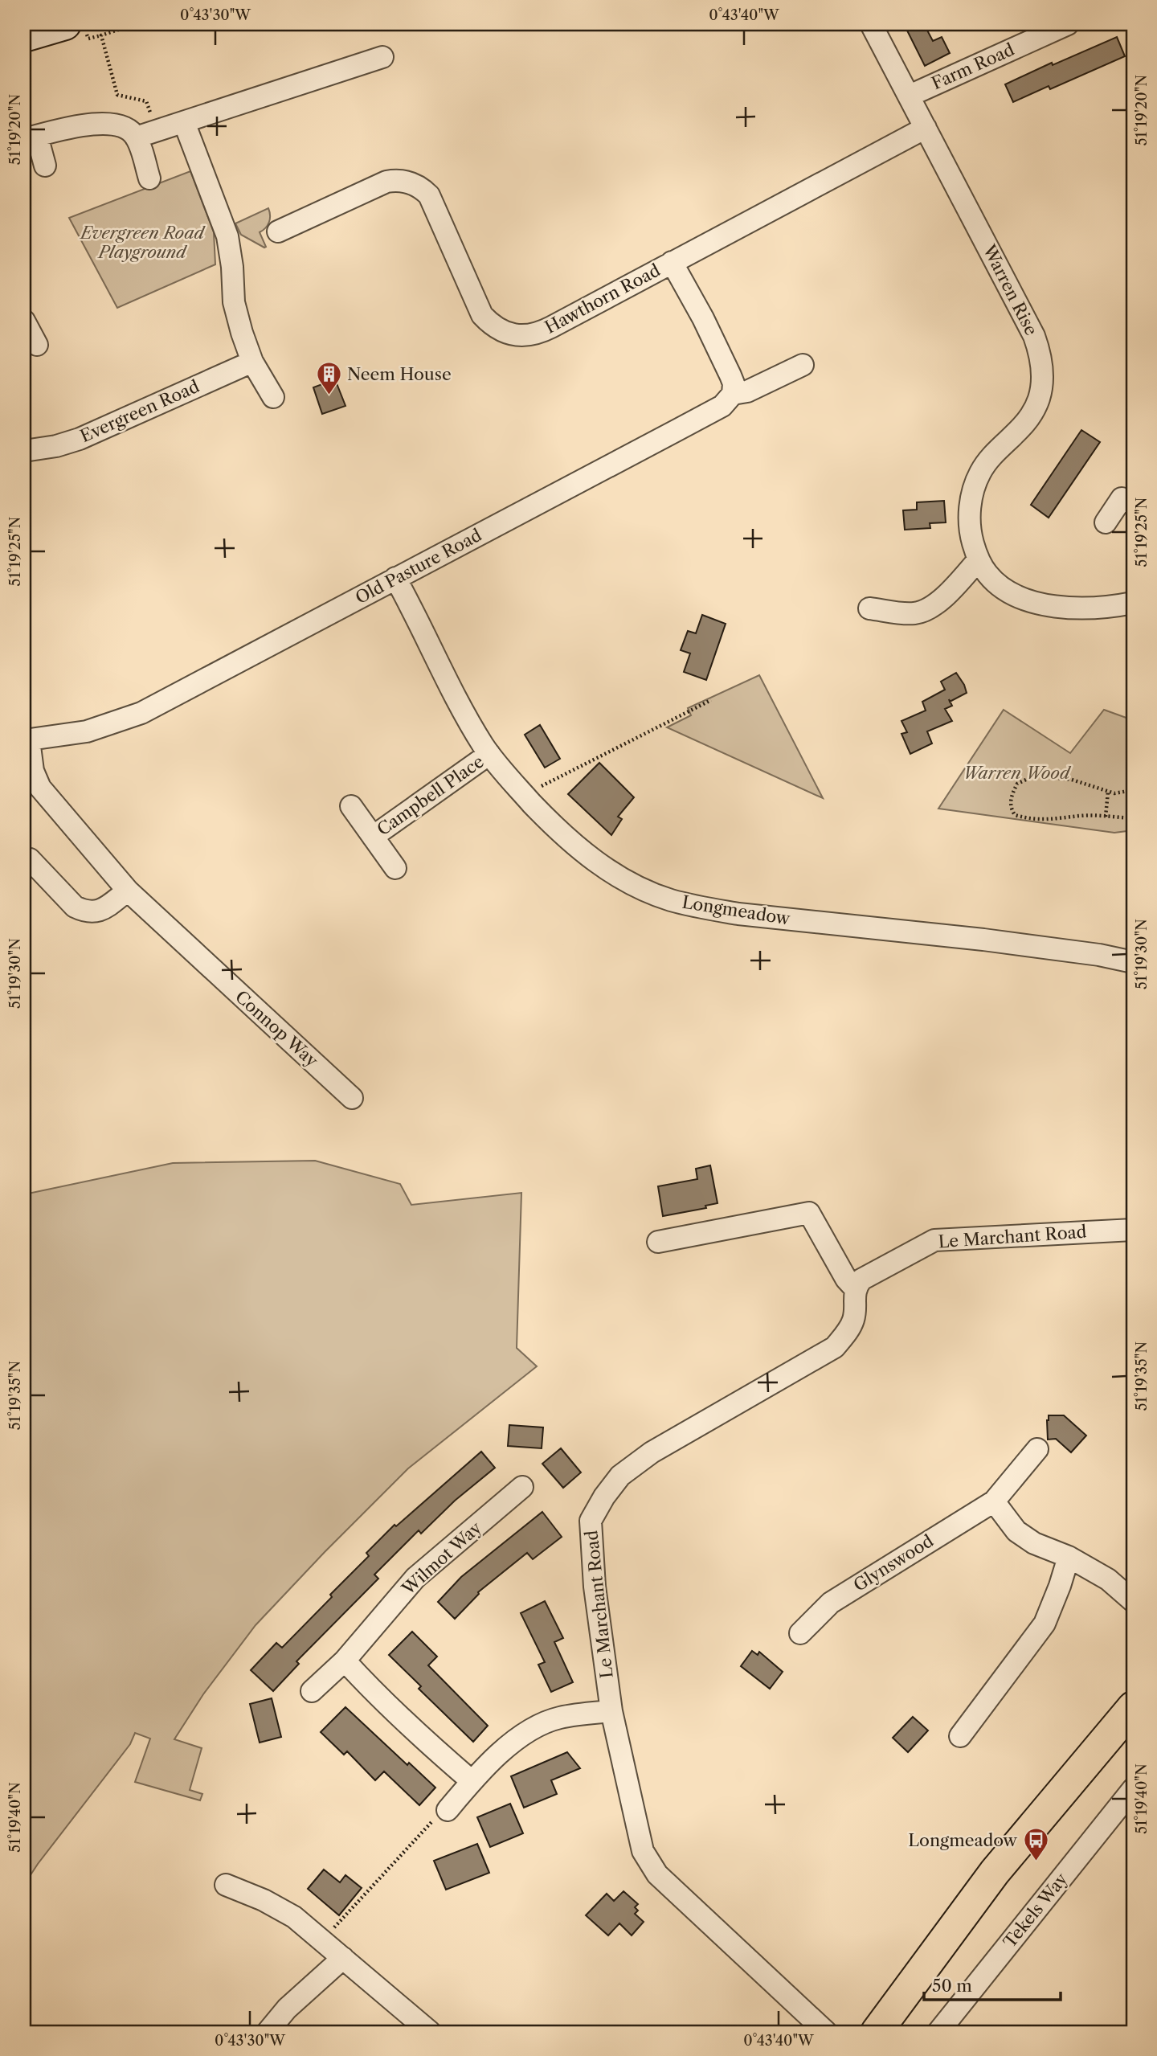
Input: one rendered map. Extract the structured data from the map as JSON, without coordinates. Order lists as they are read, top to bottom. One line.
{"streets":{"street":["Farm Road","Warren Rise","Hawthorn Road","Evergreen Road","Old Pasture Road","Campbell Place","Longmeadow","Connop Way","Le Marchant Road","Wilmot Way","Glynswood","Tekels Way"]},"crossings":[["Farm Road","Warren Rise"],["Warren Rise","Hawthorn Road"],["Old Pasture Road","Longmeadow"],["Old Pasture Road","Connop Way"],["Campbell Place","Longmeadow"]],"parks":["Evergreen Road Playground","Warren Wood"],"places":{"building":["Neem House"],"bus stop":["Longmeadow"]},"scale_bar":"50 m","coordinates":["0°43'30\"W","0°43'40\"W","51°19'20\"N","51°19'25\"N","51°19'30\"N","51°19'35\"N","51°19'40\"N"]}
